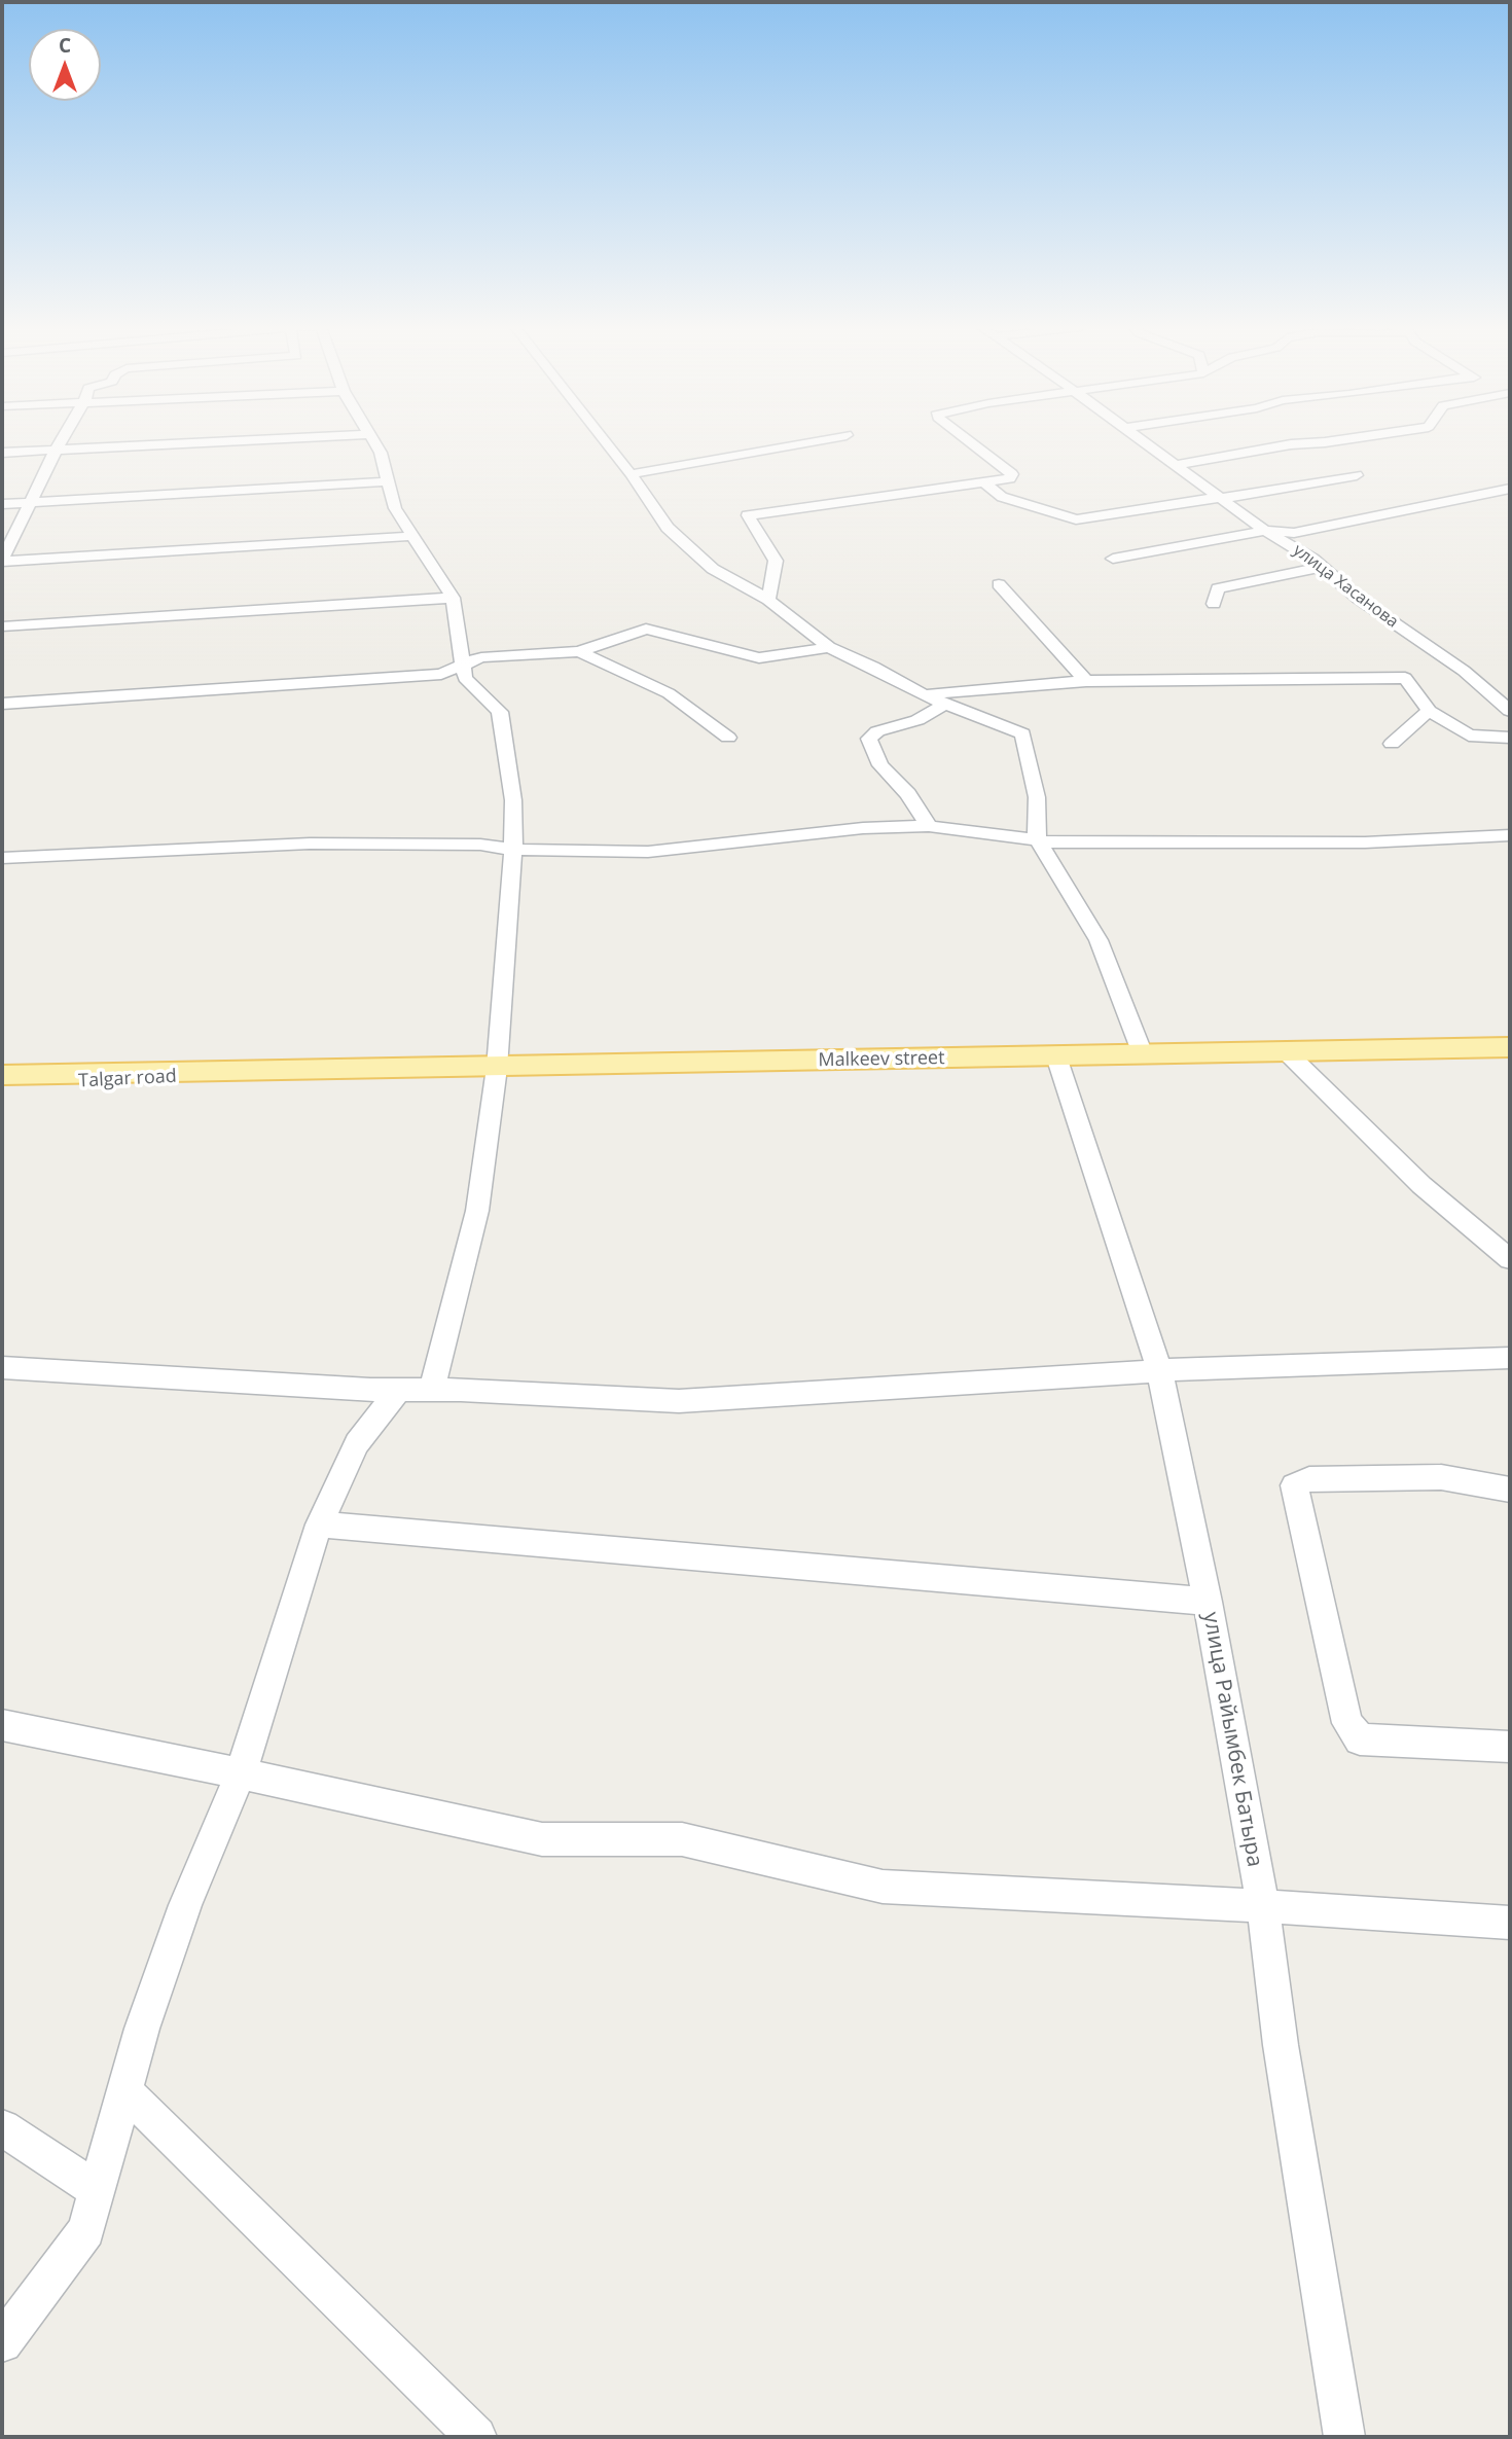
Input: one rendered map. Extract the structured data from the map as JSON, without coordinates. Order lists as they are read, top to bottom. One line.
{"streets":{"main road":["Malkeev street","Talgar road"],"street":["улица Хасанова","улица Райымбек Батыра"]},"crossings":[["Malkeev street","Talgar road"],["Malkeev street","улица Райымбек Батыра"]],"north":"top"}
